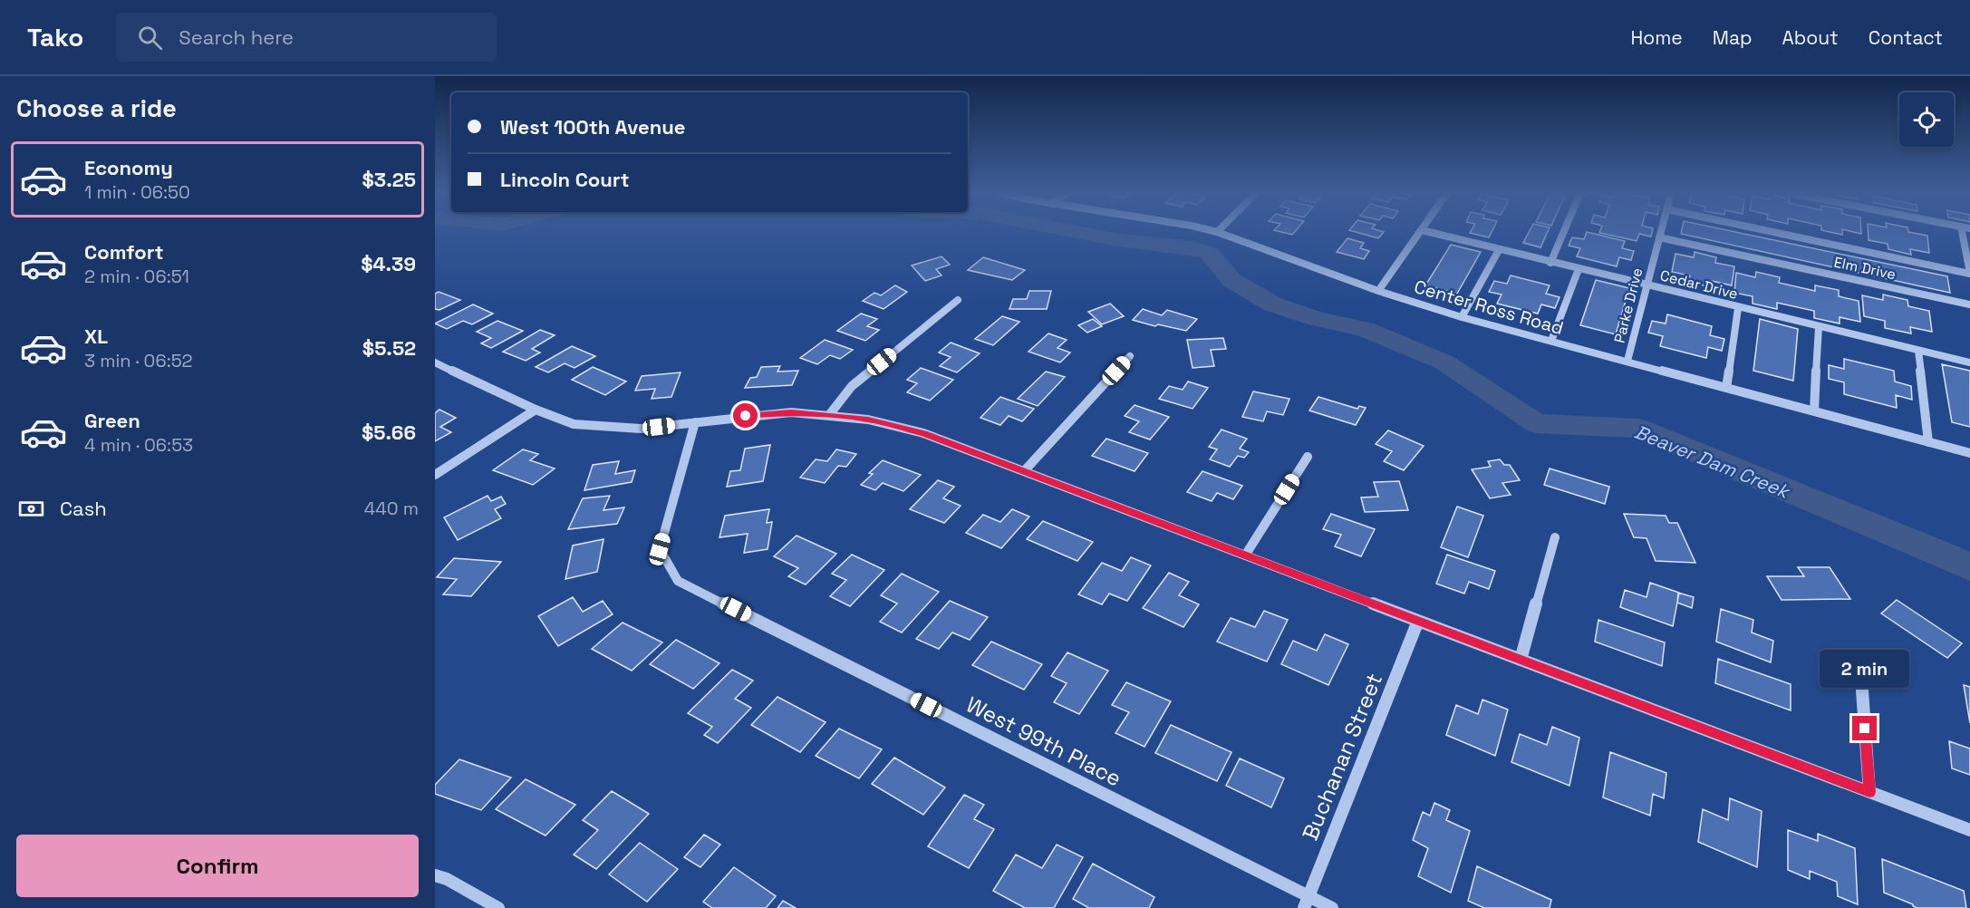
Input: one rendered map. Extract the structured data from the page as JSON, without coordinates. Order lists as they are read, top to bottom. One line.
{"streets":{"street":["Elm Drive","Cedar Drive","Parke Drive","Center Ross Road","West 99th Place","Buchanan Street"]},"crossings":[["Elm Drive","Parke Drive"],["Cedar Drive","Parke Drive"],["Parke Drive","Center Ross Road"],["West 99th Place","Buchanan Street"]],"water":["Beaver Dam Creek"],"page":{"header":"Tako","search":"Search here","nav":["Home","Map","About","Contact"],"heading":"Choose a ride","banner":["West 100th Avenue","Lincoln Court"],"list":[{"name":"Economy","note":"1 min · 06:50","value":"$3.25"},{"name":"Comfort","note":"2 min · 06:51","value":"$4.39"},{"name":"XL","note":"3 min · 06:52","value":"$5.52"},{"name":"Green","note":"4 min · 06:53","value":"$5.66"}],"pay":["Cash","440 m"],"bubble":"2 min","buttons":"Confirm"}}
